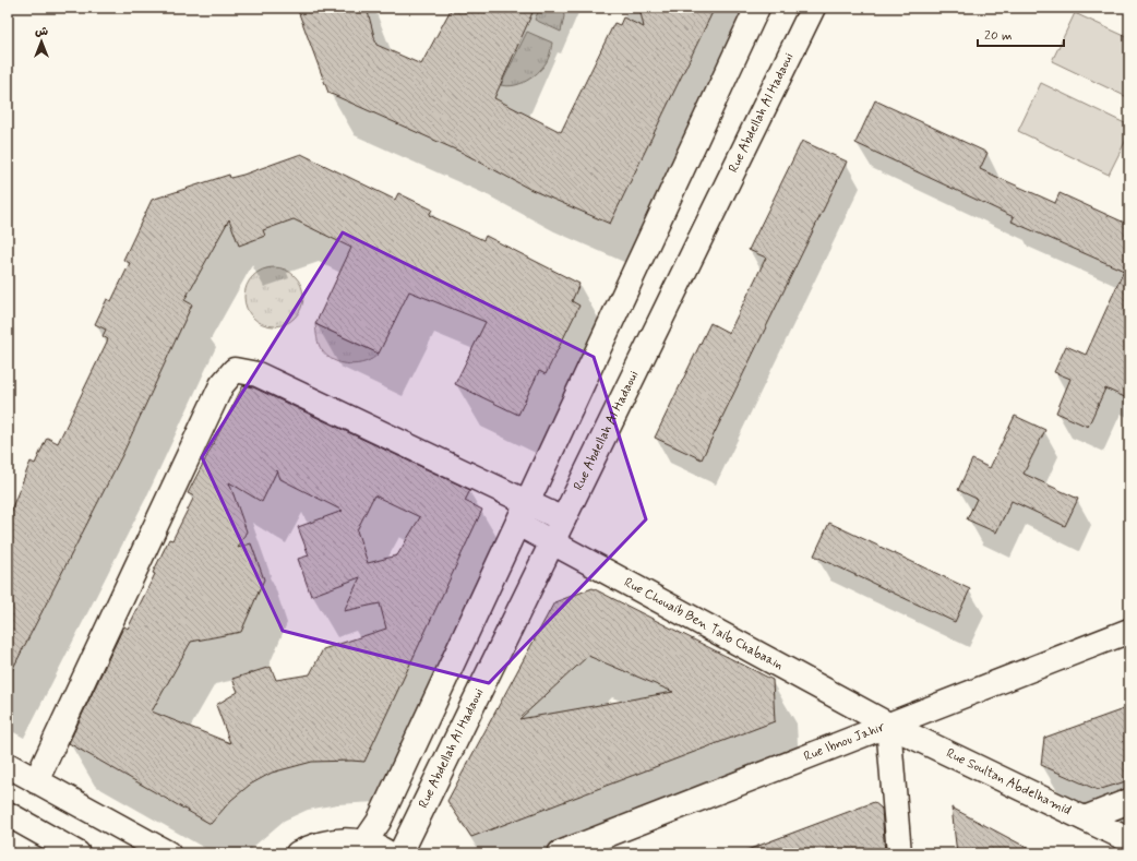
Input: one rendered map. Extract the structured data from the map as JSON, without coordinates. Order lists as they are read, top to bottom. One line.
{"streets":{"street":["Rue Abdellah Al Hadaoui","Rue Chouaib Ben Taib Chabaain","Rue Ibnou Jahir","Rue Soultan Abdelhamid"]},"crossings":[["Rue Abdellah Al Hadaoui","Rue Chouaib Ben Taib Chabaain"],["Rue Chouaib Ben Taib Chabaain","Rue Ibnou Jahir"],["Rue Chouaib Ben Taib Chabaain","Rue Soultan Abdelhamid"],["Rue Ibnou Jahir","Rue Soultan Abdelhamid"]],"scale_bar":"20 m","north":"top"}
